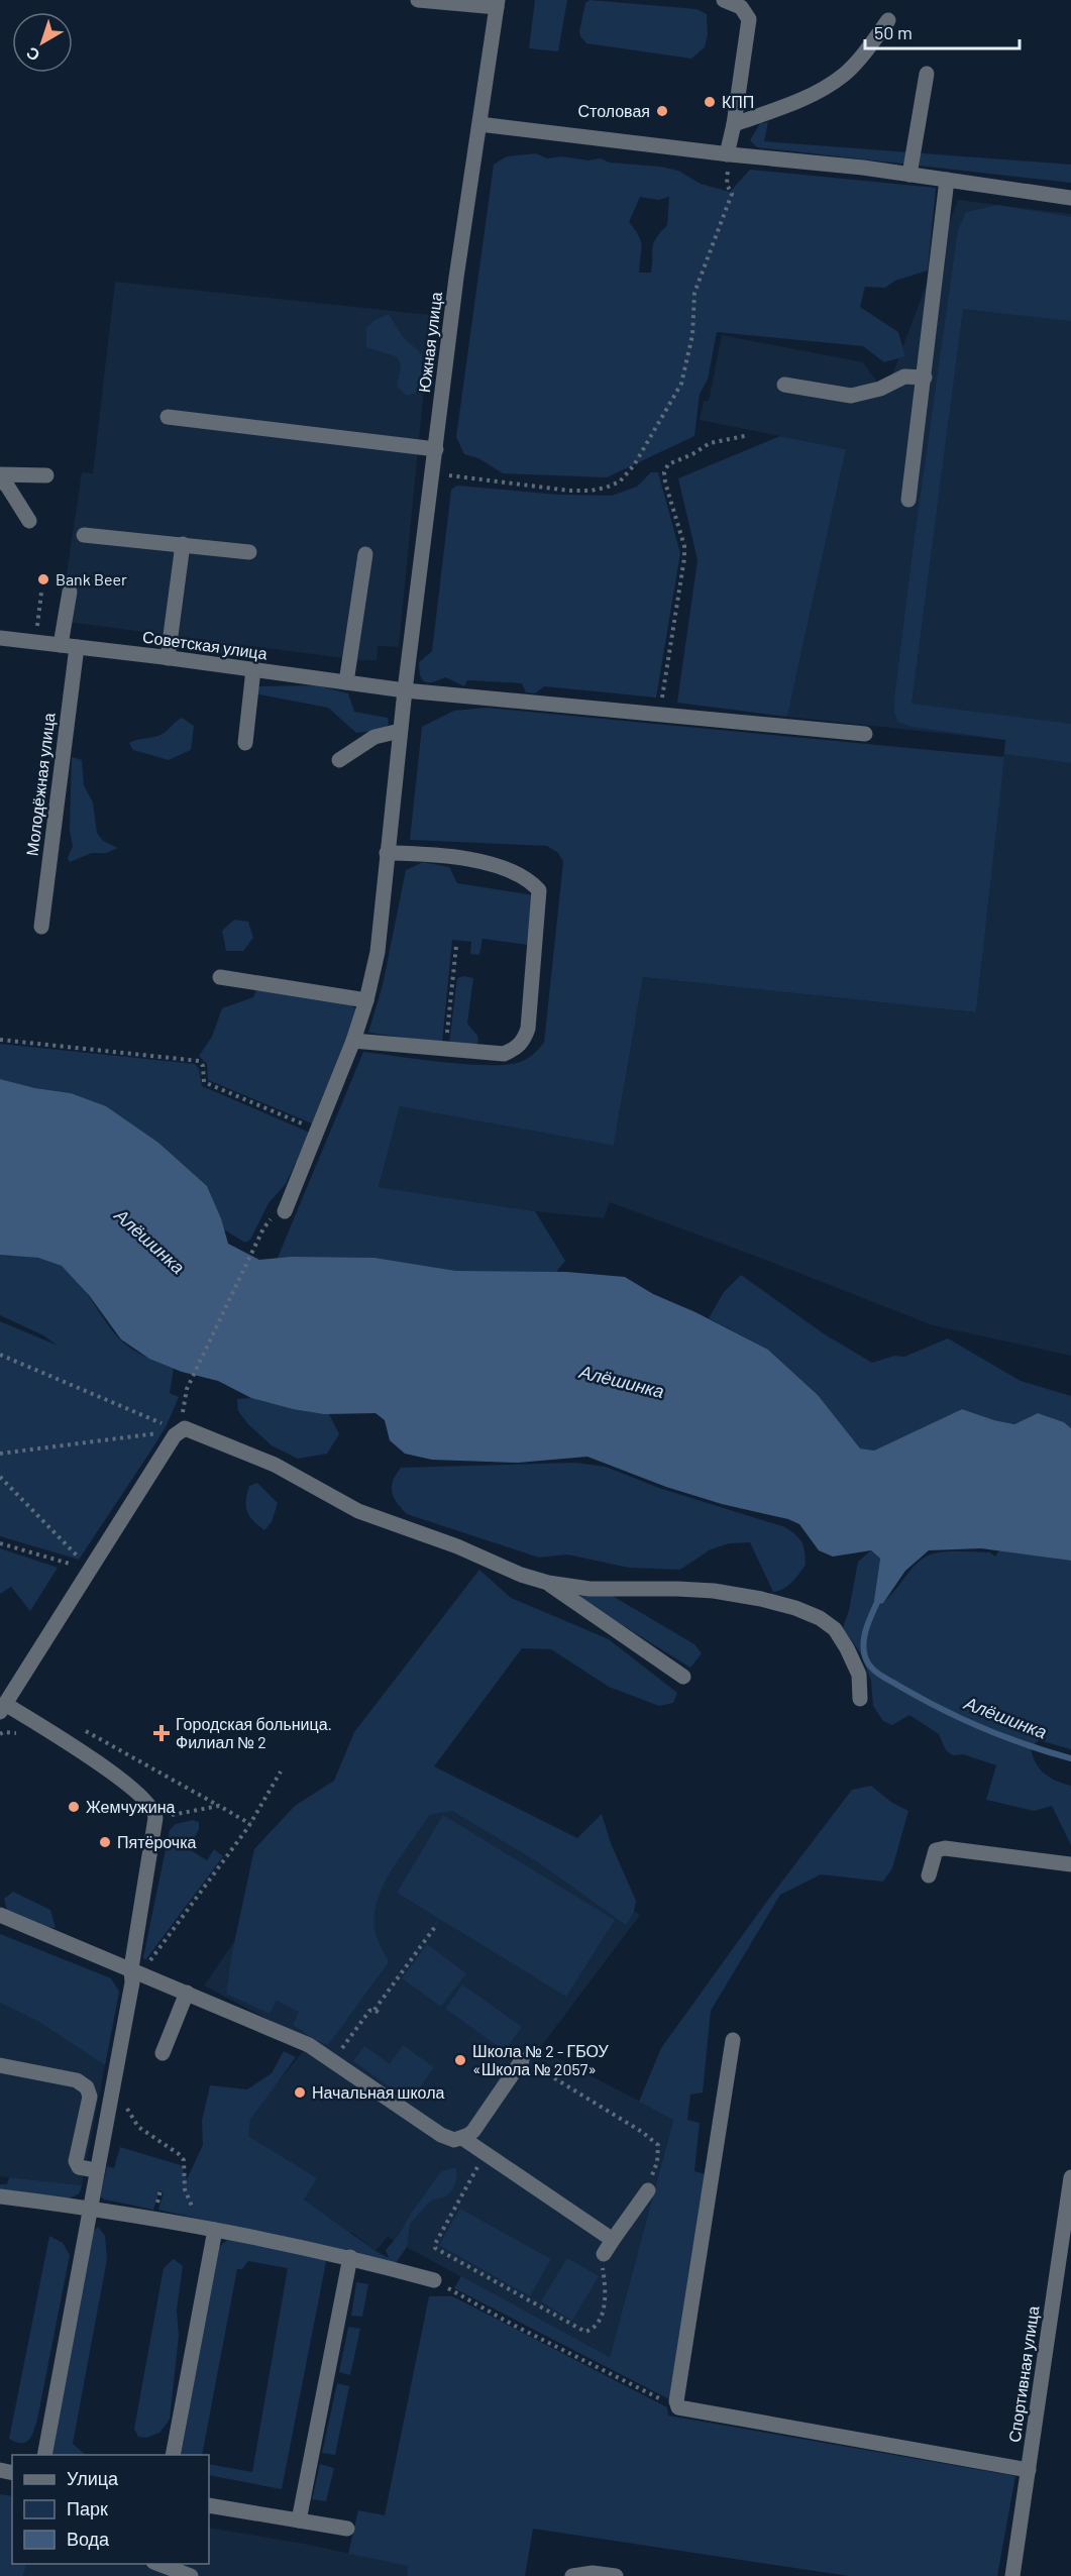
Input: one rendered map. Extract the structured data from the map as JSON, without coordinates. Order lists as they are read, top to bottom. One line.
{"streets":{"street":["Южная улица","Советская улица","Молодёжная улица","Спортивная улица"]},"crossings":[["Южная улица","Советская улица"],["Советская улица","Молодёжная улица"]],"water":["Алёшинка"],"places":{"other":["КПП","Столовая","Bank Beer","Жемчужина","Пятёрочка","Школа № 2 - ГБОУ «Школа № 2057»","Начальная школа"],"health":["Городская больница. Филиал № 2"]},"legend":["Улица","Парк","Вода"],"scale_bar":"50 m","north":"bottom left"}
